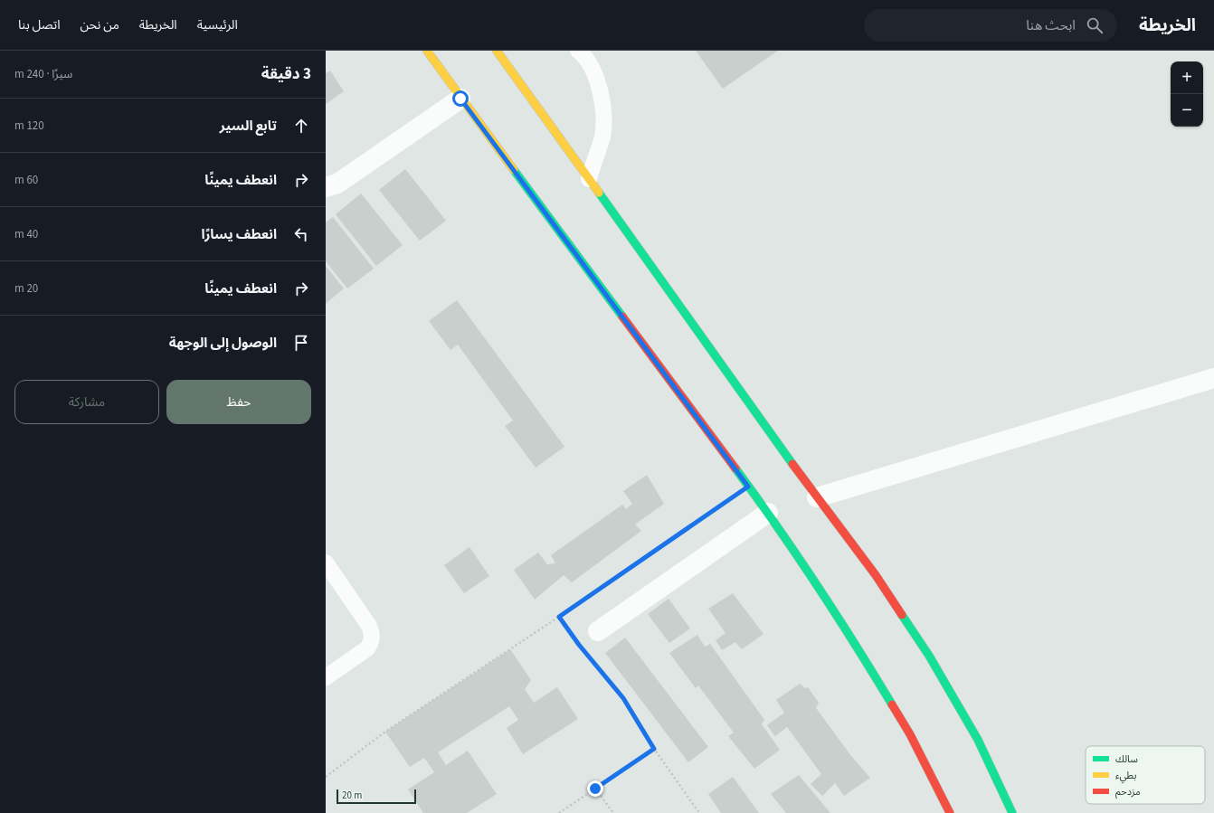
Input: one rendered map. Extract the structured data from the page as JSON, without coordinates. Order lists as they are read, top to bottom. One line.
{"legend":["سالك","بطيء","مزدحم"],"scale_bar":"20 m","page":{"header":"الخريطة","search":"ابحث هنا","nav":["الرئيسية","الخريطة","من نحن","اتصل بنا"],"heading":["3 دقيقة","سيرًا · 240 m"],"map_buttons":["+","−"],"list":[["تابع السير","120 m"],["انعطف يمينًا","60 m"],["انعطف يسارًا","40 m"],["انعطف يمينًا","20 m"],"الوصول إلى الوجهة"],"buttons":["حفظ","مشاركة"],"scale":"20 m"}}
